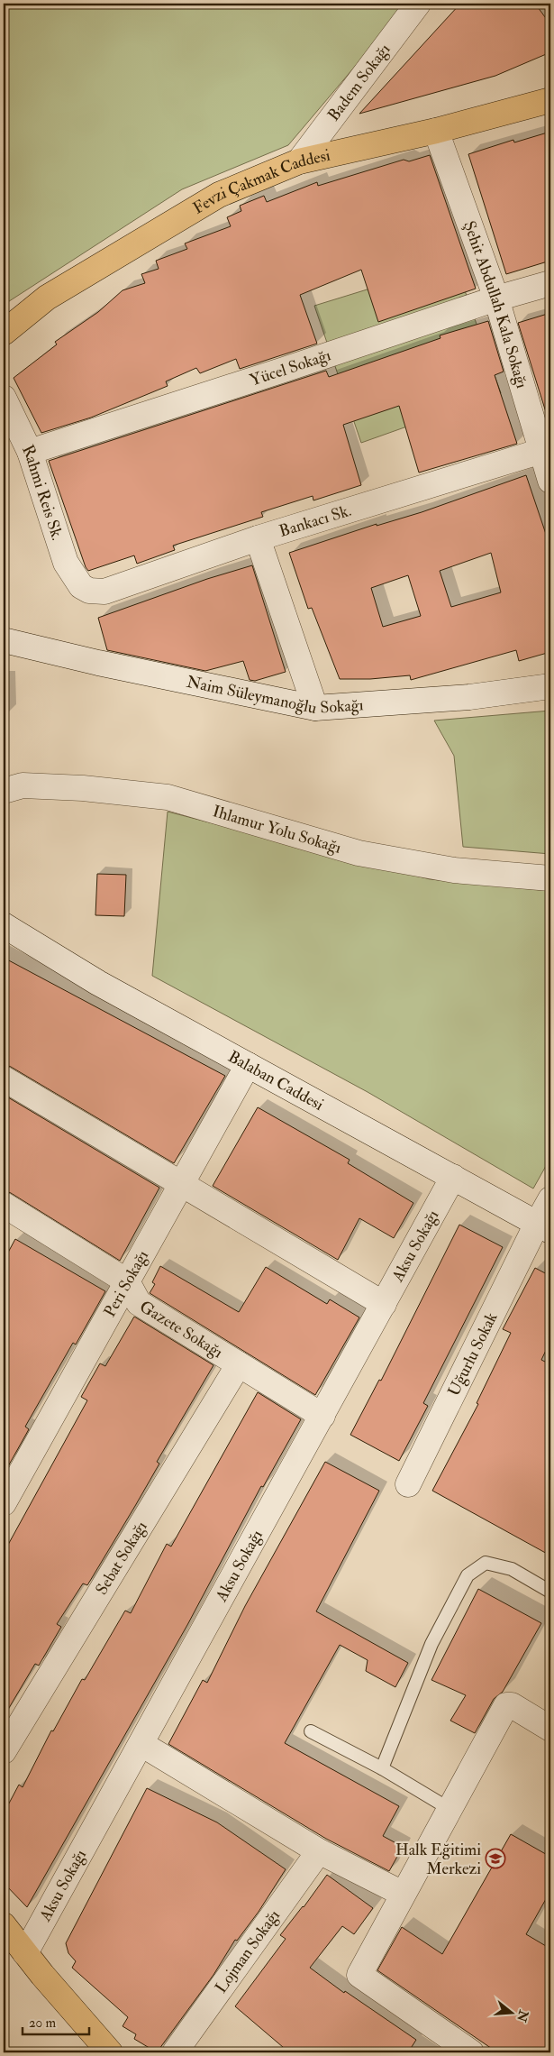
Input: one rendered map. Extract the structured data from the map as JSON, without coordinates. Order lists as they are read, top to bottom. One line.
{"streets":{"main road":["Fevzi Çakmak Caddesi"],"street":["Badem Sokağı","Şehit Abdullah Kala Sokağı","Yücel Sokağı","Rahmi Reis Sk.","Bankacı Sk.","Naim Süleymanoğlu Sokağı","Ihlamur Yolu Sokağı","Balaban Caddesi","Aksu Sokağı","Peri Sokağı","Gazete Sokağı","Uğurlu Sokak","Sebat Sokağı","Lojman Sokağı"]},"crossings":[["Badem Sokağı","Fevzi Çakmak Caddesi"],["Fevzi Çakmak Caddesi","Şehit Abdullah Kala Sokağı"],["Şehit Abdullah Kala Sokağı","Yücel Sokağı"],["Şehit Abdullah Kala Sokağı","Bankacı Sk."],["Yücel Sokağı","Rahmi Reis Sk."],["Rahmi Reis Sk.","Bankacı Sk."],["Balaban Caddesi","Aksu Sokağı"],["Balaban Caddesi","Peri Sokağı"],["Balaban Caddesi","Uğurlu Sokak"],["Aksu Sokağı","Gazete Sokağı"],["Peri Sokağı","Gazete Sokağı"],["Gazete Sokağı","Sebat Sokağı"]],"places":{"school or university":["Halk Eğitimi Merkezi"]},"scale_bar":"20 m","north":"right"}
